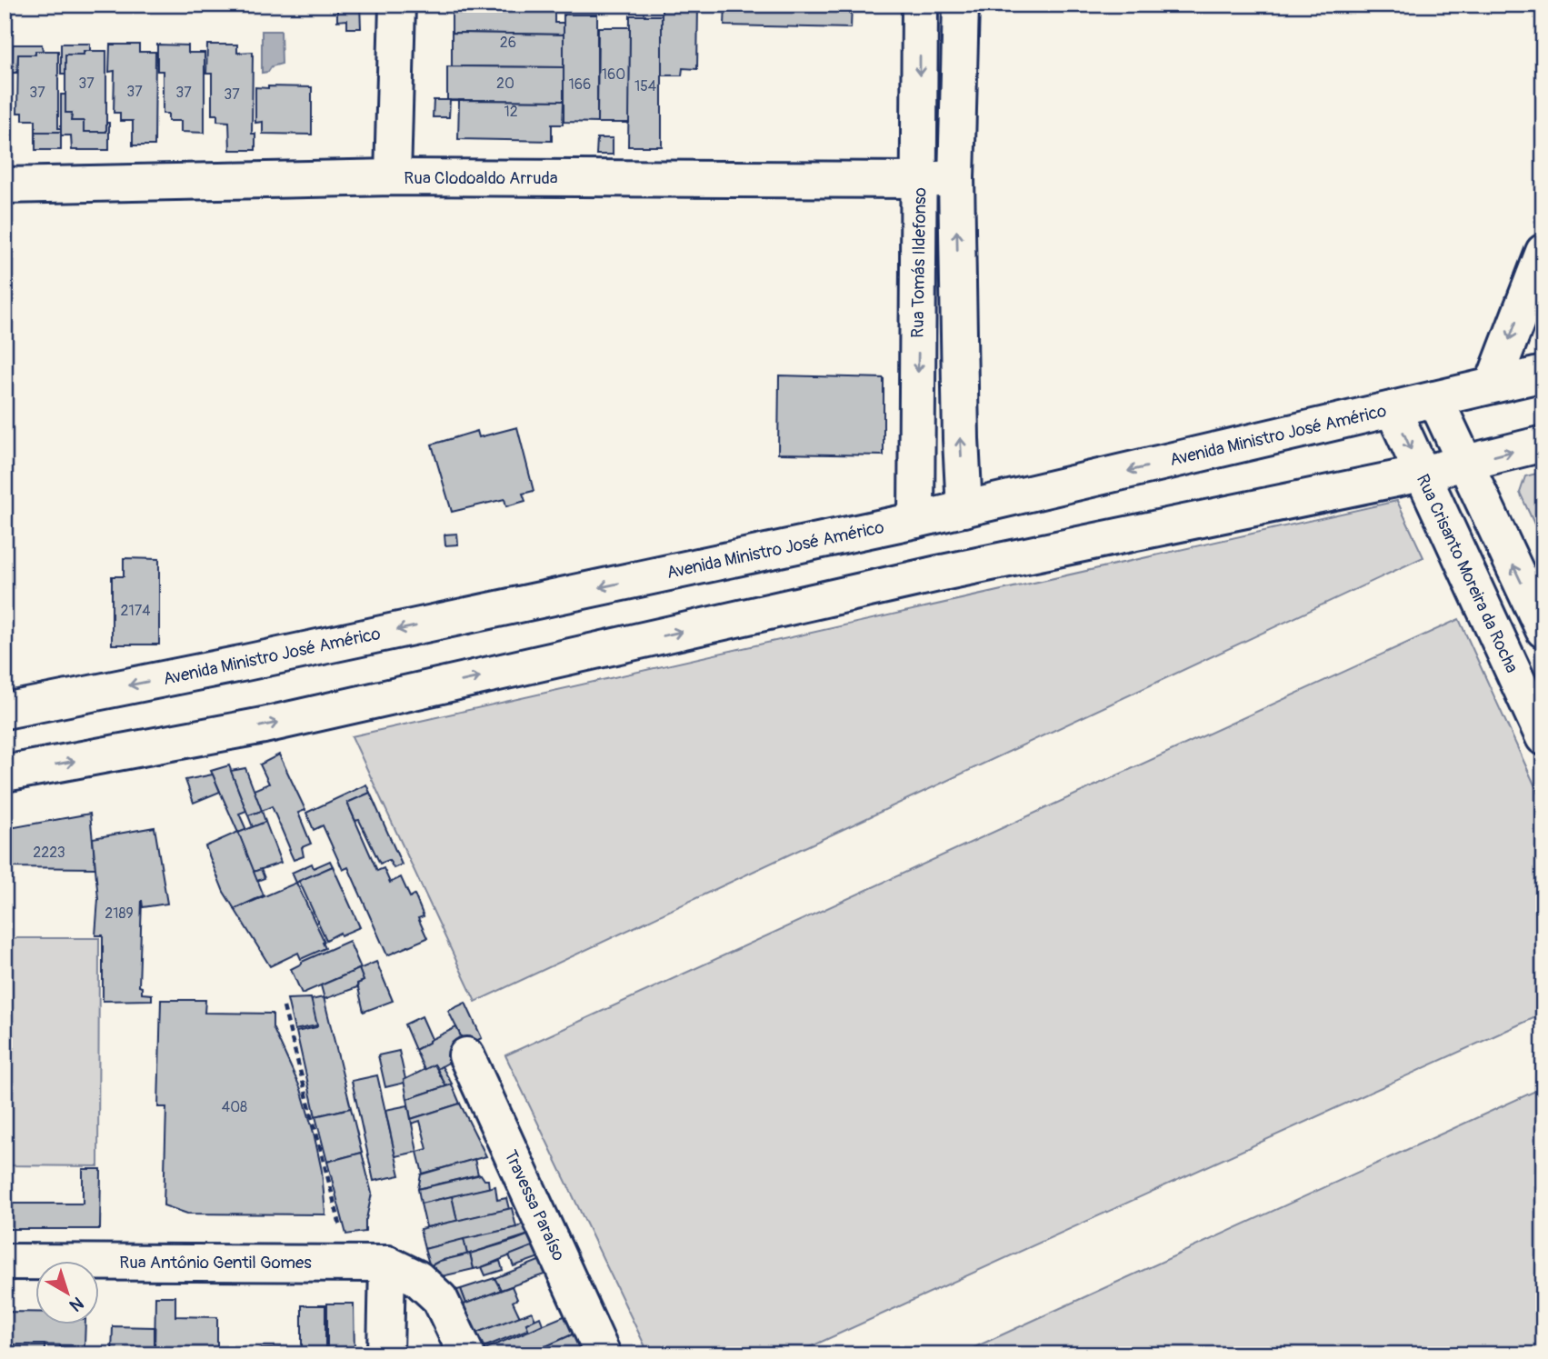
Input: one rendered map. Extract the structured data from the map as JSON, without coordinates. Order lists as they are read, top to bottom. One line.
{"streets":{"main road":["Rua Clodoaldo Arruda","Rua Tomás Ildefonso","Avenida Ministro José Américo","Rua Crisanto Moreira da Rocha","Travessa Paraíso","Rua Antônio Gentil Gomes"]},"crossings":[["Rua Clodoaldo Arruda","Rua Tomás Ildefonso"],["Rua Tomás Ildefonso","Avenida Ministro José Américo"],["Avenida Ministro José Américo","Rua Crisanto Moreira da Rocha"]],"house_numbers":["26","160","37","20","166","154","37","37","37","37","12","2174","2223","2189","408"],"north":"bottom right"}
